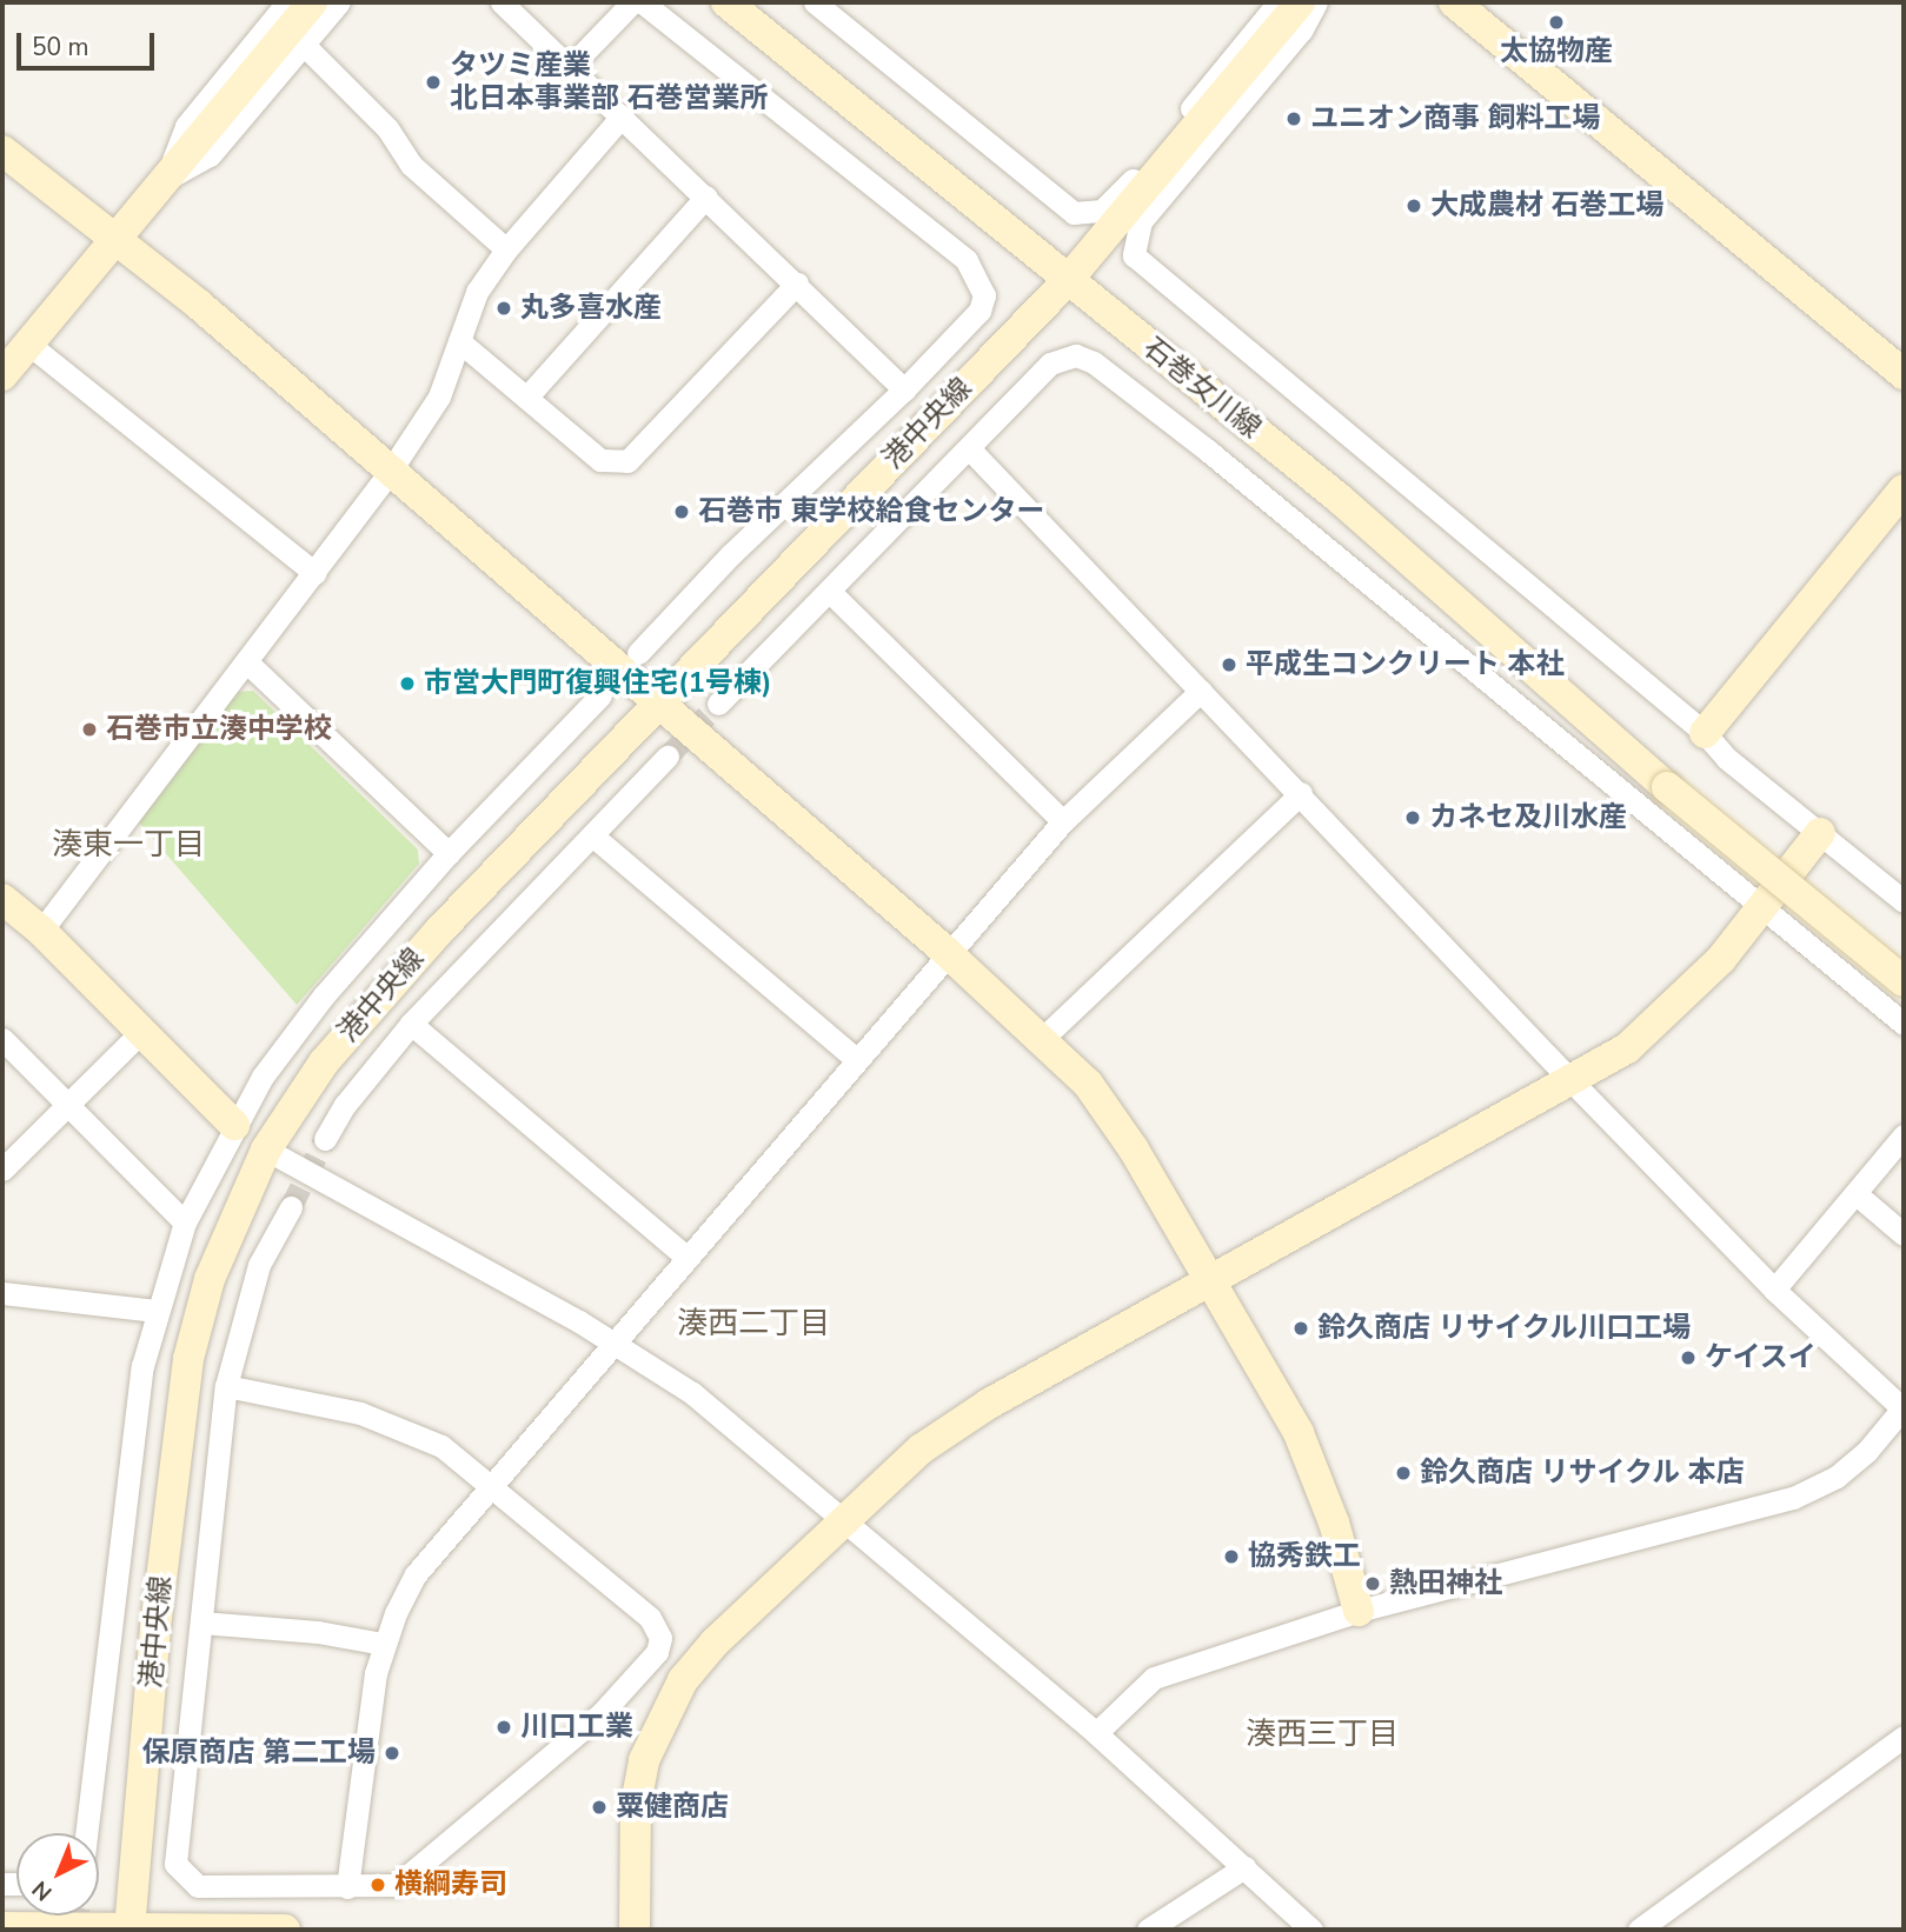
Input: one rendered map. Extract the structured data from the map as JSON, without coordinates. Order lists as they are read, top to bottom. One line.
{"streets":{"street":["石巻女川線","港中央線"]},"crossings":[["石巻女川線","港中央線"]],"districts":["湊東一丁目","湊西二丁目","湊西三丁目"],"places":["太協物産","タツミ産業 北日本事業部 石巻営業所","ユニオン商事 飼料工場","大成農材 石巻工場","丸多喜水産","石巻市 東学校給食センター","平成生コンクリート 本社","市営大門町復興住宅(1号棟)","石巻市立湊中学校","カネセ及川水産","鈴久商店 リサイクル川口工場","ケイスイ","鈴久商店 リサイクル 本店","協秀鉄工","熱田神社","川口工業","保原商店 第二工場","粟健商店","横綱寿司"],"scale_bar":"50 m","north":"bottom left"}
